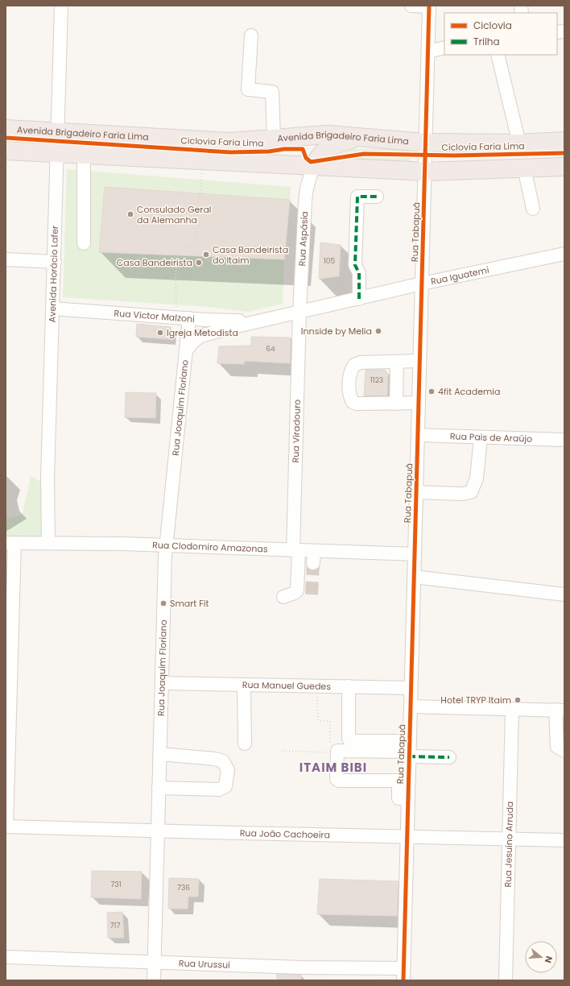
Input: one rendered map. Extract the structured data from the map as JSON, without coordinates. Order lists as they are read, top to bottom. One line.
{"streets":{"highway":["Avenida Brigadeiro Faria Lima"],"street":["Rua Tabapuã","Rua Aspásia","Avenida Horácio Lafer","Rua Iguatemi","Rua Victor Malzoni","Rua Joaquim Floriano","Rua Viradouro","Rua Pais de Araújo","Rua Clodomiro Amazonas","Rua Manuel Guedes","Rua João Cachoeira","Rua Jesuíno Arruda","Rua Urussuí"],"cycle path":["Ciclovia Faria Lima"]},"crossings":[["Avenida Brigadeiro Faria Lima","Rua Tabapuã"],["Avenida Brigadeiro Faria Lima","Avenida Horácio Lafer"],["Rua Tabapuã","Rua Iguatemi"],["Rua Tabapuã","Rua Pais de Araújo"],["Rua Tabapuã","Rua Clodomiro Amazonas"],["Rua Tabapuã","Rua Manuel Guedes"],["Rua Tabapuã","Rua João Cachoeira"],["Rua Tabapuã","Rua Urussuí"],["Rua Aspásia","Rua Iguatemi"],["Rua Aspásia","Rua Victor Malzoni"],["Rua Aspásia","Rua Viradouro"],["Avenida Horácio Lafer","Rua Victor Malzoni"],["Avenida Horácio Lafer","Rua Clodomiro Amazonas"],["Rua Iguatemi","Rua Victor Malzoni"],["Rua Iguatemi","Rua Viradouro"],["Rua Victor Malzoni","Rua Joaquim Floriano"],["Rua Victor Malzoni","Rua Viradouro"],["Rua Joaquim Floriano","Rua Clodomiro Amazonas"],["Rua Joaquim Floriano","Rua Manuel Guedes"],["Rua Joaquim Floriano","Rua João Cachoeira"],["Rua Joaquim Floriano","Rua Urussuí"],["Rua Viradouro","Rua Clodomiro Amazonas"],["Rua João Cachoeira","Rua Jesuíno Arruda"]],"districts":["ITAIM BIBI"],"places":["Consulado Geral da Alemanha","Casa Bandeirista do Itaim","Casa Bandeirista","Innside by Melia","Igreja Metodista","4fit Academia","Smart Fit","Hotel TRYP Itaim"],"house_numbers":["105","64","1123","731","736","717"],"legend":["Ciclovia","Trilha"],"north":"right"}
